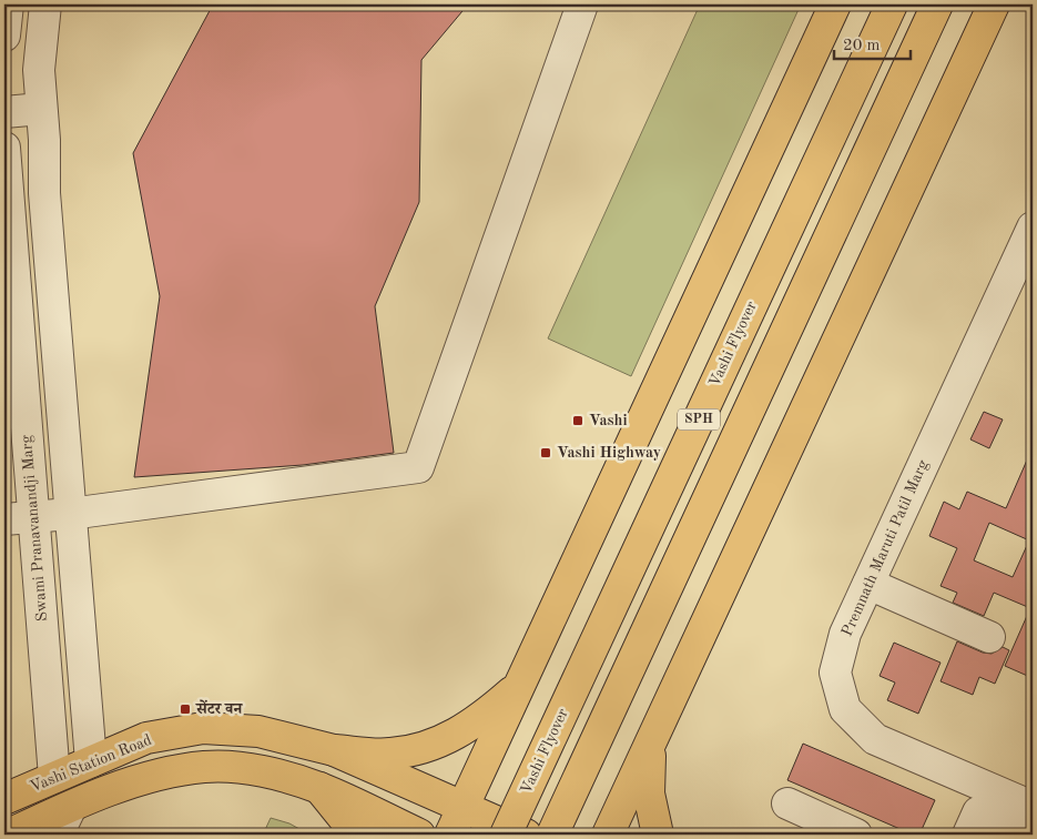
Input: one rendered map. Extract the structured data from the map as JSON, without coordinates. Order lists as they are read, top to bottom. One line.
{"streets":{"main road":["Vashi Flyover","SPH","Vashi Station Road"],"street":["Swami Pranavanandji Marg","Premnath Maruti Patil Marg"]},"crossings":[["Swami Pranavanandji Marg","Vashi Station Road"]],"places":{"transit":["Vashi","Vashi Highway","सेंटर वन"]},"scale_bar":"20 m"}
